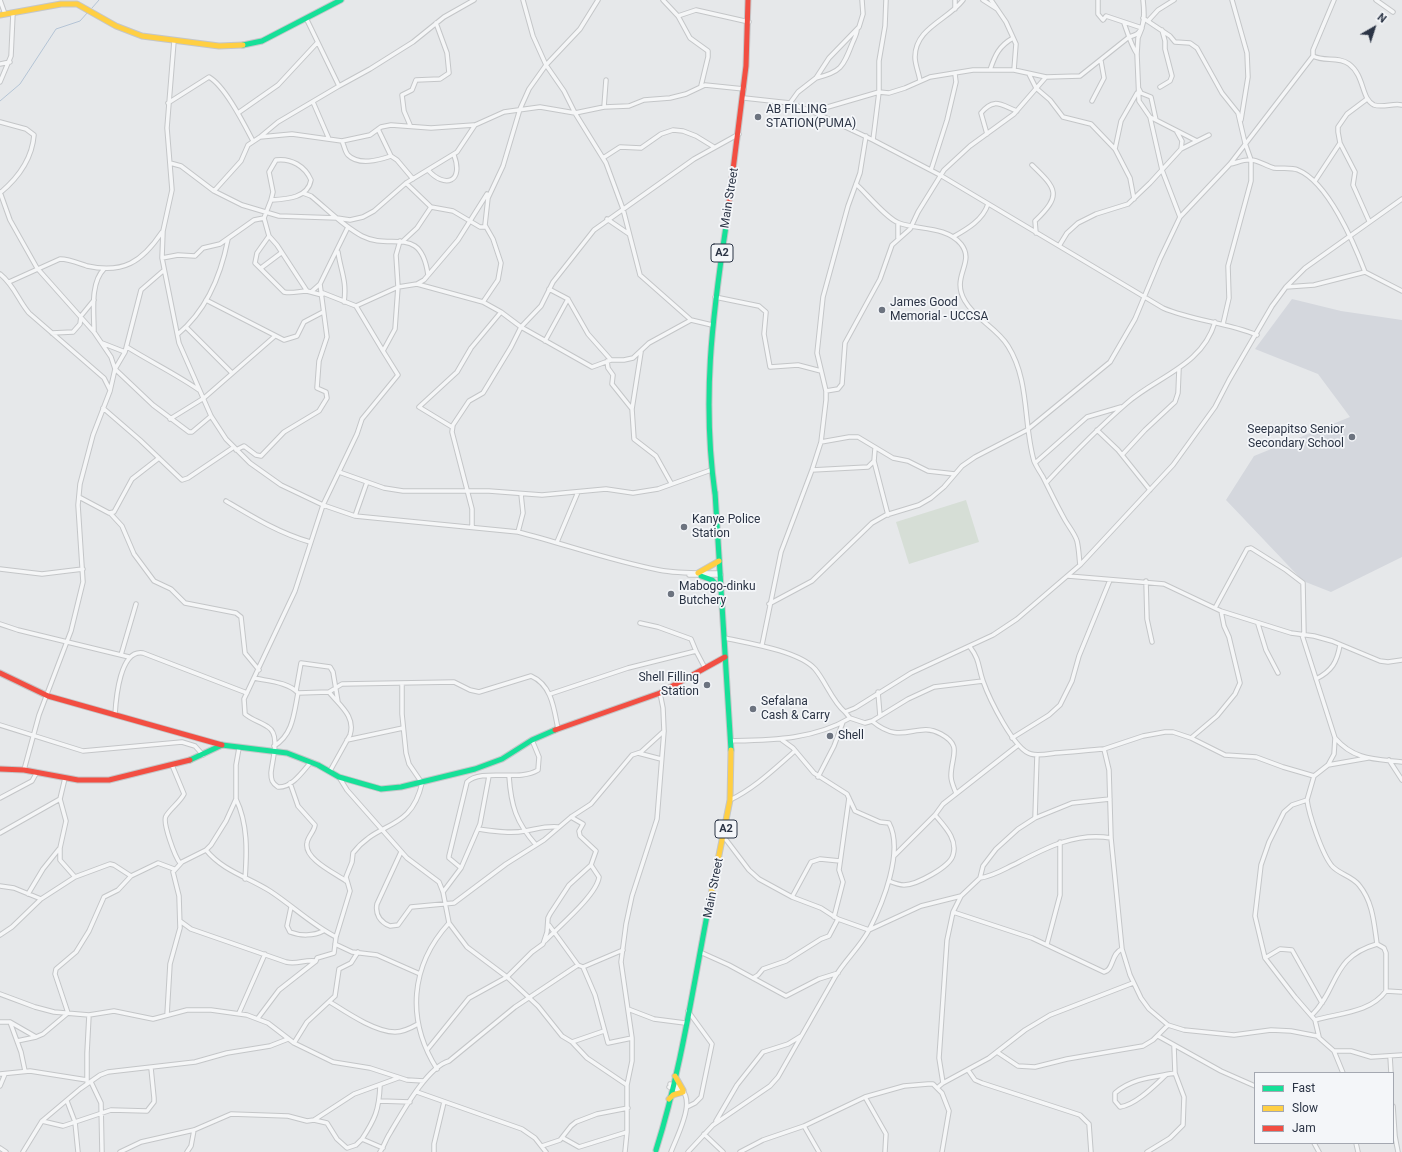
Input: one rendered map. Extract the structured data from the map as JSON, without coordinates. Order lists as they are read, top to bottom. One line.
{"streets":{"main road":["Main Street","A2"]},"crossings":[["Main Street","A2"]],"places":["AB FILLING STATION(PUMA)","James Good Memorial - UCCSA","Seepapitso Senior Secondary School","Kanye Police Station","Mabogo-dinku Butchery","Shell Filling Station","Sefalana Cash & Carry","Shell"],"legend":["Fast","Slow","Jam"],"north":"top right"}
